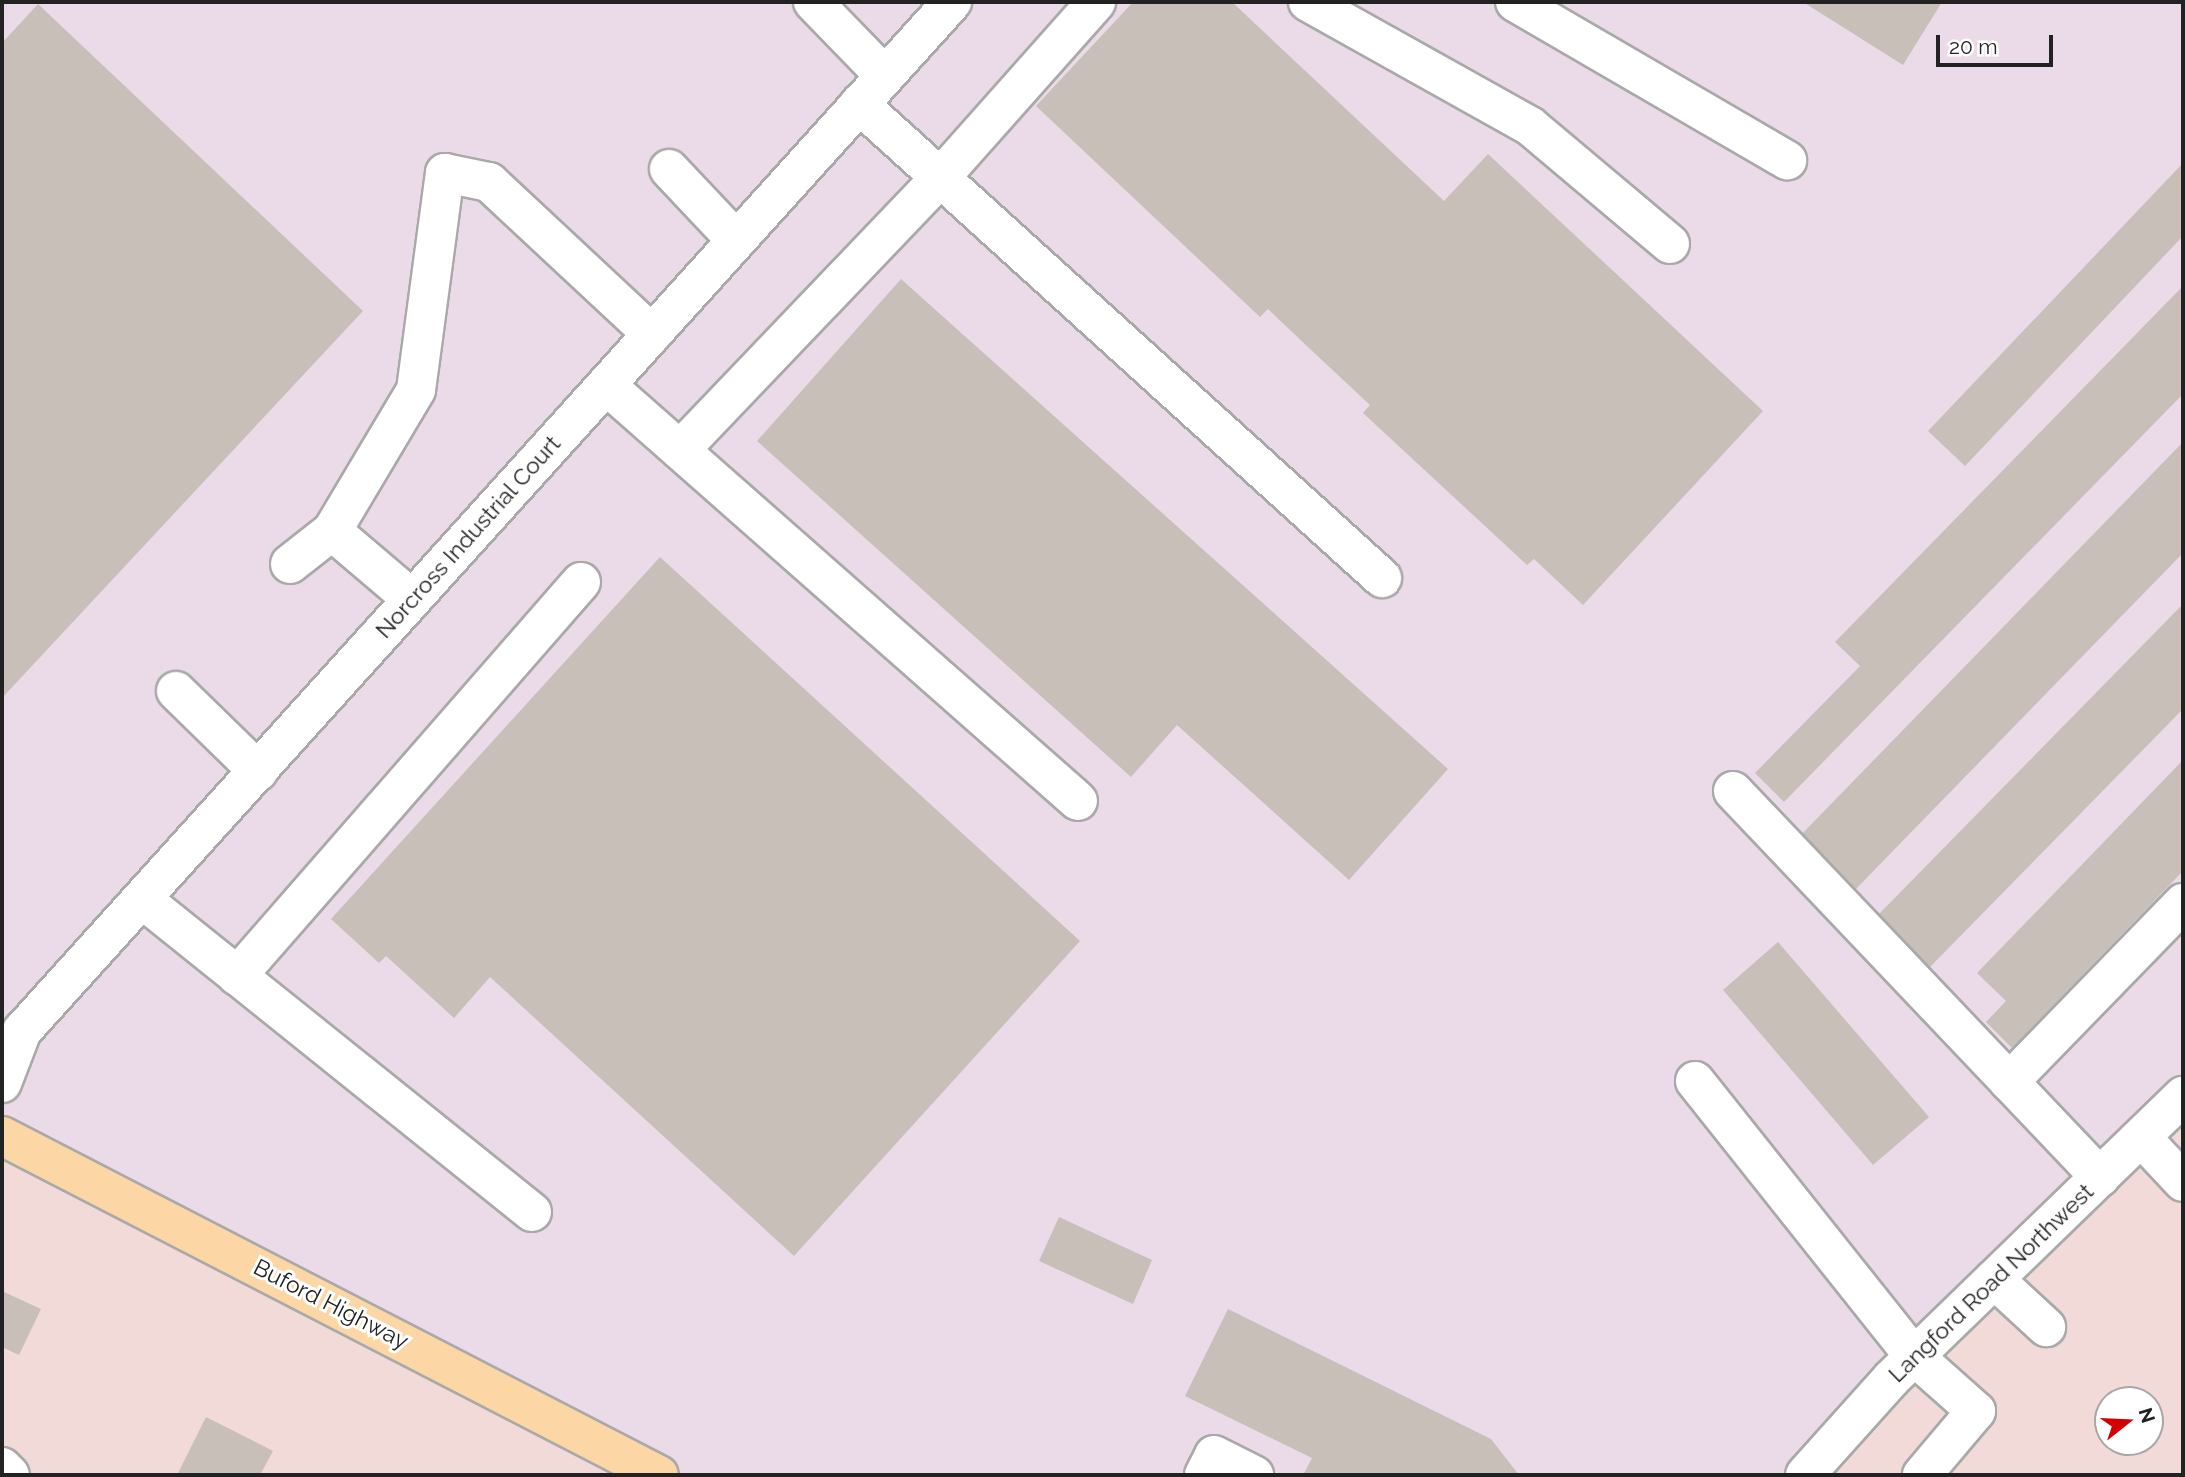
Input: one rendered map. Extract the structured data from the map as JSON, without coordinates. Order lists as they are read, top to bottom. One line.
{"streets":{"main road":["Buford Highway"],"street":["Norcross Industrial Court","Langford Road Northwest"]},"scale_bar":"20 m","north":"right"}
